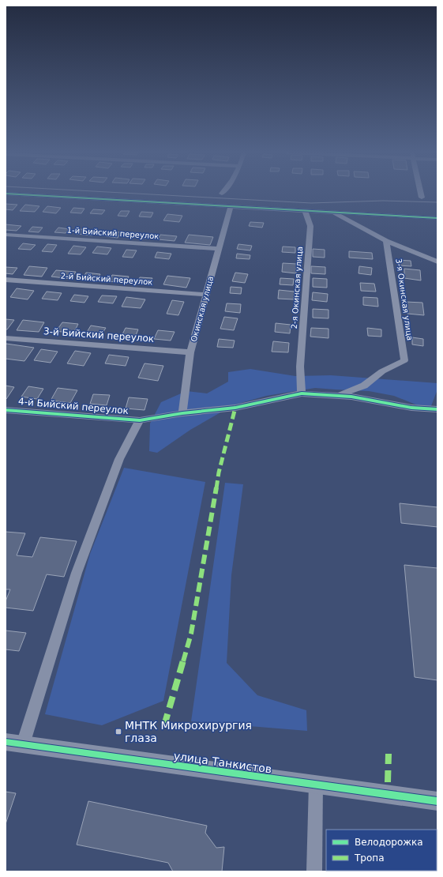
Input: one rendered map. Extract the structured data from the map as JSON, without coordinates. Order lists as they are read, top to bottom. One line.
{"streets":{"street":["1-й Бийский переулок","2-й Бийский переулок","2-я Окинская улица","3-я Окинская улица","Окинская улица","3-й Бийский переулок","4-й Бийский переулок","улица Танкистов"]},"crossings":[["1-й Бийский переулок","Окинская улица"],["2-й Бийский переулок","Окинская улица"],["2-я Окинская улица","4-й Бийский переулок"],["3-я Окинская улица","4-й Бийский переулок"],["Окинская улица","3-й Бийский переулок"],["Окинская улица","4-й Бийский переулок"]],"places":{"transit":["МНТК Микрохирургия глаза"]},"legend":["Велодорожка","Тропа"]}
